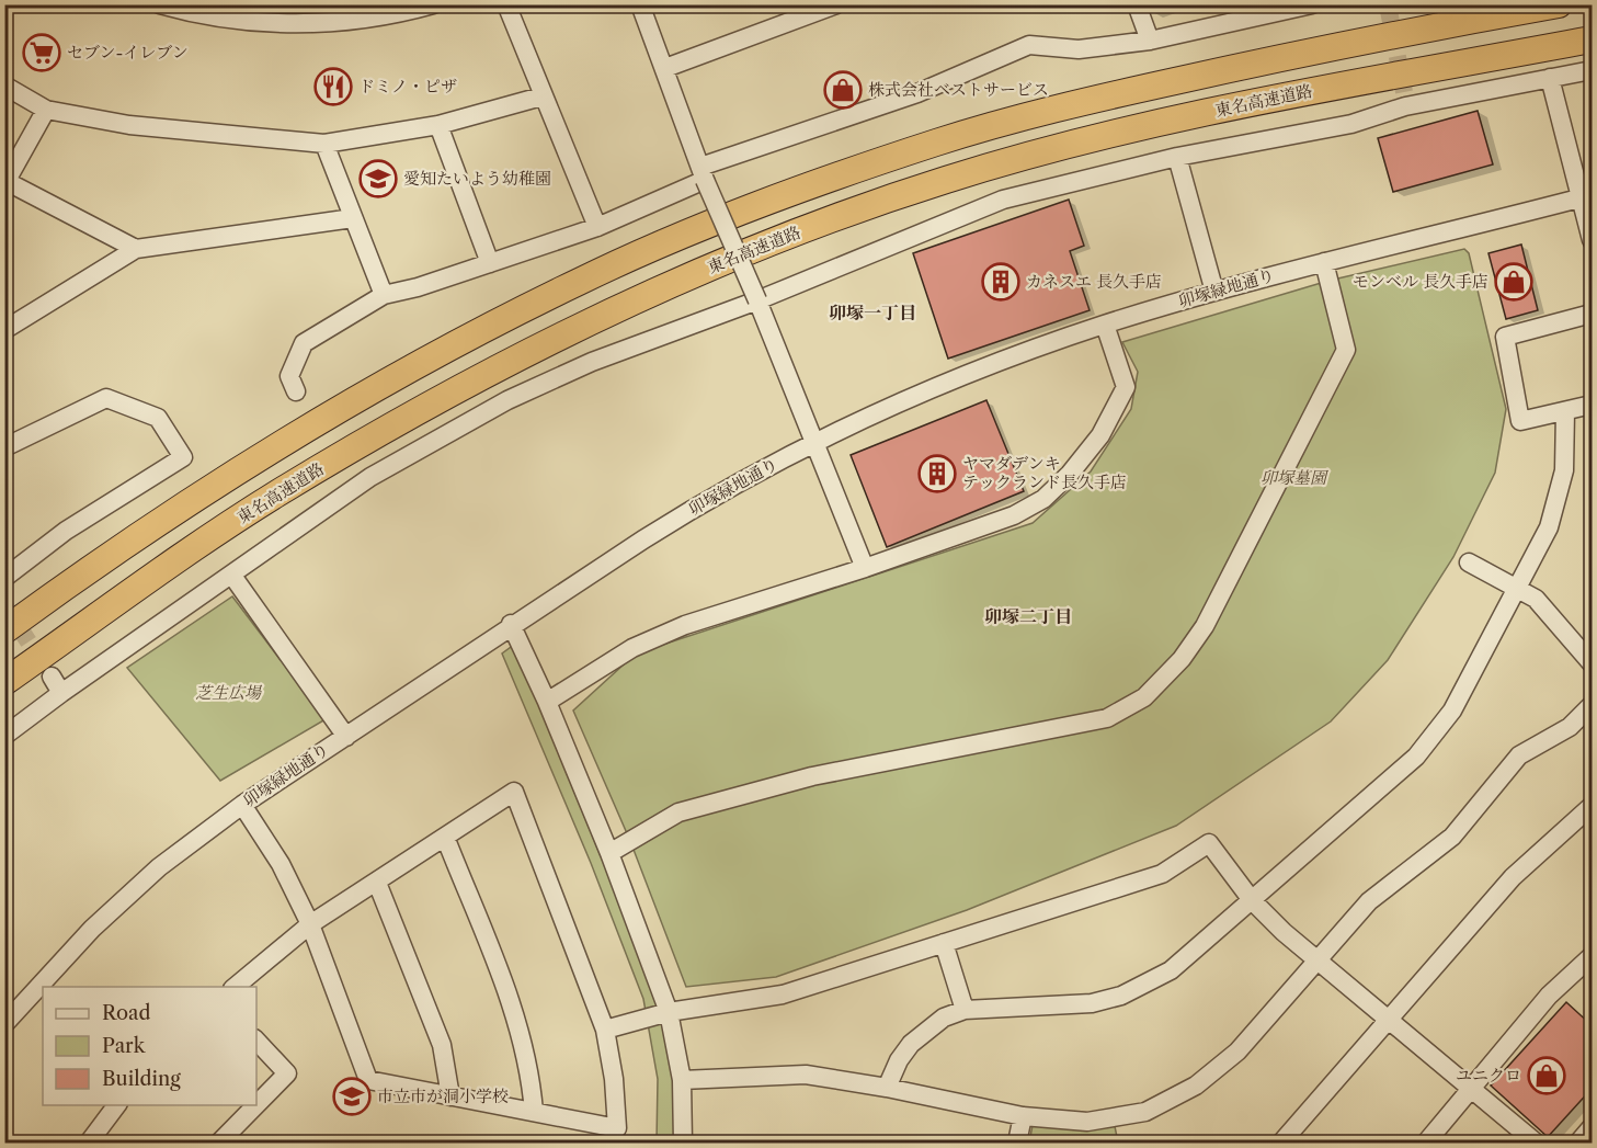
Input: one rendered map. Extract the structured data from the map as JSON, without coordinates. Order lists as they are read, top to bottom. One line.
{"streets":{"highway":["東名高速道路"],"street":["卯塚緑地通り"]},"districts":["卯塚一丁目","卯塚二丁目"],"parks":["卯塚墓園","芝生広場"],"places":{"supermarket":["セブン-イレブン"],"restaurant":["ドミノ・ピザ"],"shop":["株式会社ベストサービス","モンベル 長久手店","ユニクロ"],"school or university":["愛知たいよう幼稚園","市立市が洞小学校"],"building":["カネスエ 長久手店","ヤマダデンキ テックランド長久手店"]},"legend":["Road","Park","Building"]}
